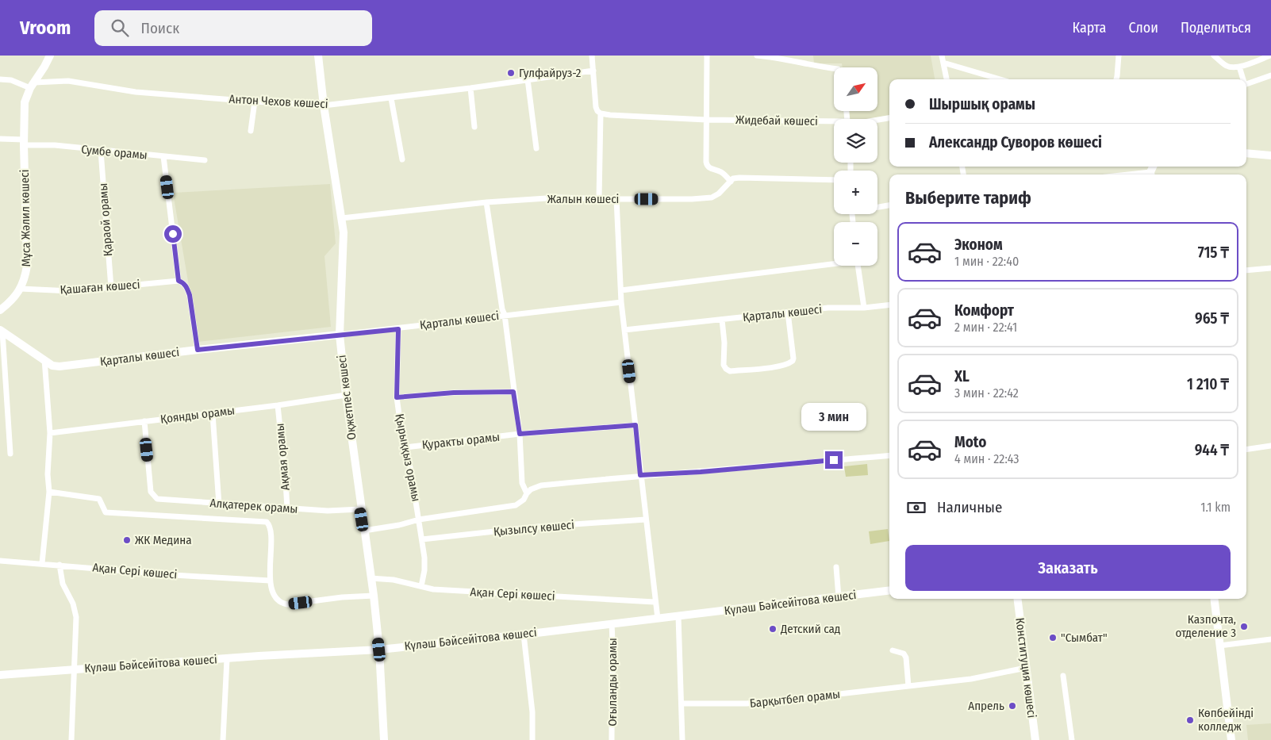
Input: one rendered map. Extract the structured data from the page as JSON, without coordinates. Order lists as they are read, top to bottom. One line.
{"streets":{"street":["Антон Чехов көшесі","Жидебай көшесі","Сумбе орамы","Жалын көшесі","Мұса Жәлил көшесі","Қараой орамы","Қашаған көшесі","Қарталы көшесі","Оқжетпес көшесі","Қоянды орамы","Қуракты орамы","Ақмая орамы","Қырыққыз орамы","Алқатерек орамы","Қызылсу көшесі","Ақан Сері көшесі","Күләш Бәйсейітова көшесі","Конституция көшесі","Оғыланды орамы","Барқытбел орамы"]},"crossings":[["Антон Чехов көшесі","Мұса Жәлил көшесі"],["Антон Чехов көшесі","Оқжетпес көшесі"],["Сумбе орамы","Мұса Жәлил көшесі"],["Сумбе орамы","Қараой орамы"],["Жалын көшесі","Оқжетпес көшесі"],["Мұса Жәлил көшесі","Қашаған көшесі"],["Қараой орамы","Қашаған көшесі"],["Қарталы көшесі","Оқжетпес көшесі"],["Қарталы көшесі","Қырыққыз орамы"],["Оқжетпес көшесі","Қоянды орамы"],["Оқжетпес көшесі","Алқатерек орамы"],["Оқжетпес көшесі","Ақан Сері көшесі"],["Оқжетпес көшесі","Күләш Бәйсейітова көшесі"],["Қоянды орамы","Ақмая орамы"],["Қоянды орамы","Алқатерек орамы"],["Қуракты орамы","Қырыққыз орамы"],["Ақмая орамы","Алқатерек орамы"],["Қырыққыз орамы","Қызылсу көшесі"],["Қырыққыз орамы","Ақан Сері көшесі"],["Күләш Бәйсейітова көшесі","Оғыланды орамы"],["Конституция көшесі","Барқытбел орамы"]],"places":["Гулфайруз-2","ЖК Медина","Казпочта, отделение 3","Детский сад","\"Сымбат\"","Апрель","Көпбейінді колледж"],"north":"top right","page":{"header":"Vroom","search":"Поиск","nav":["Карта","Слои","Поделиться"],"map_buttons":["+","−"],"banner":["Шыршық орамы","Александр Суворов көшесі"],"heading":"Выберите тариф","list":[{"name":"Эконом","note":"1 мин · 22:40","value":"715 ₸"},{"name":"Комфорт","note":"2 мин · 22:41","value":"965 ₸"},{"name":"XL","note":"3 мин · 22:42","value":"1 210 ₸"},{"name":"Moto","note":"4 мин · 22:43","value":"944 ₸"}],"bubble":"3 мин","pay":["Наличные","1.1 km"],"buttons":"Заказать"}}
